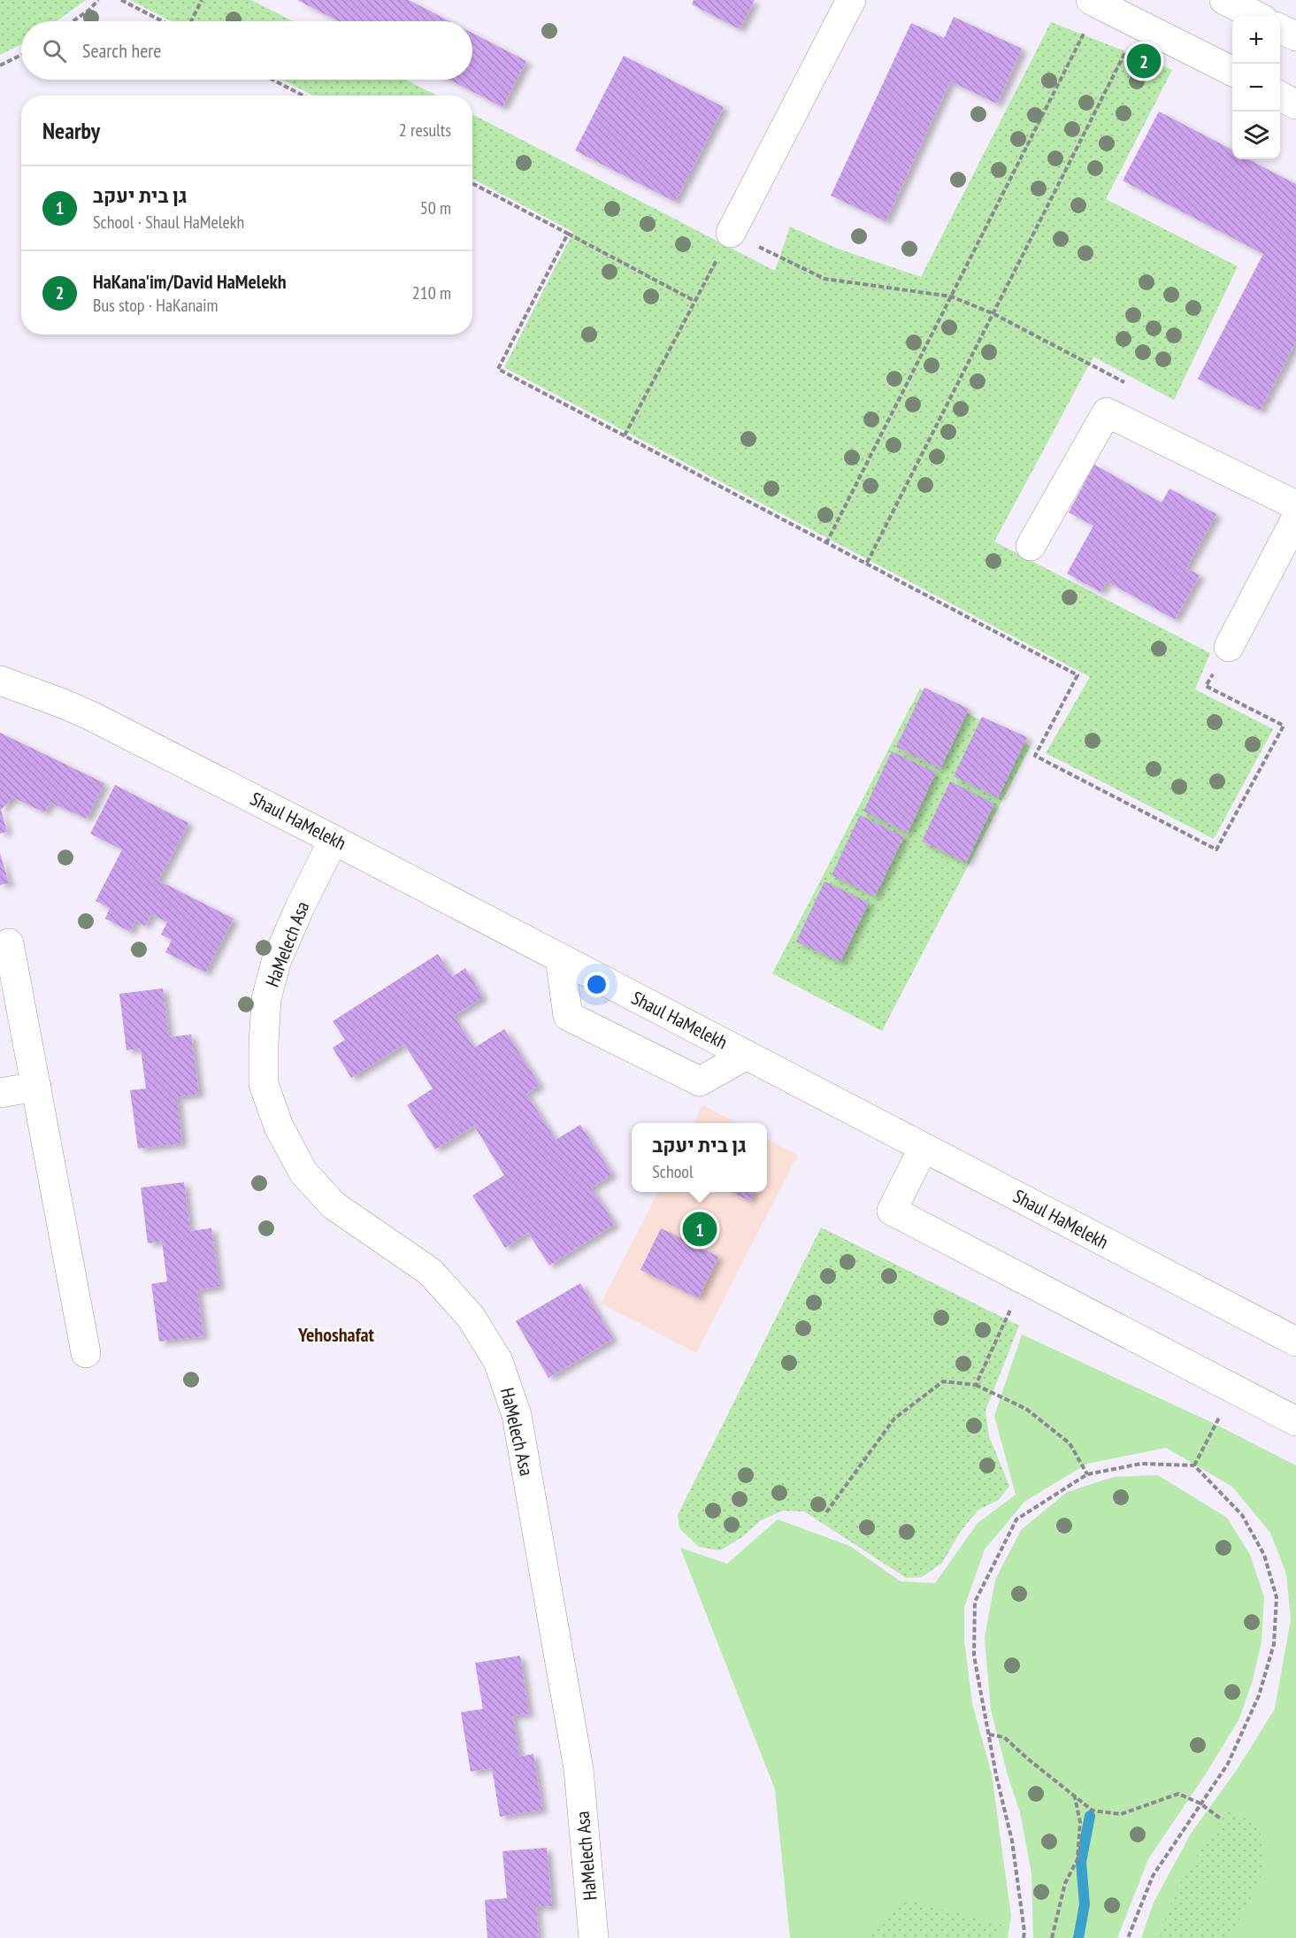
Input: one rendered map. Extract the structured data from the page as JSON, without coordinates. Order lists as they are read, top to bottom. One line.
{"streets":{"street":["Shaul HaMelekh","HaMelech Asa"]},"crossings":[["Shaul HaMelekh","HaMelech Asa"]],"districts":["Yehoshafat"],"page":{"map_buttons":["+","−"],"search":"Search here","pins":["2","1"],"heading":["Nearby","2 results"],"list":[{"mark":"1","name":"גן בית יעקב","note":"School · Shaul HaMelekh","value":"50 m"},{"mark":"2","name":"HaKana'im/David HaMelekh","note":"Bus stop · HaKanaim","value":"210 m"}],"popup":["גן בית יעקב","School"]}}
